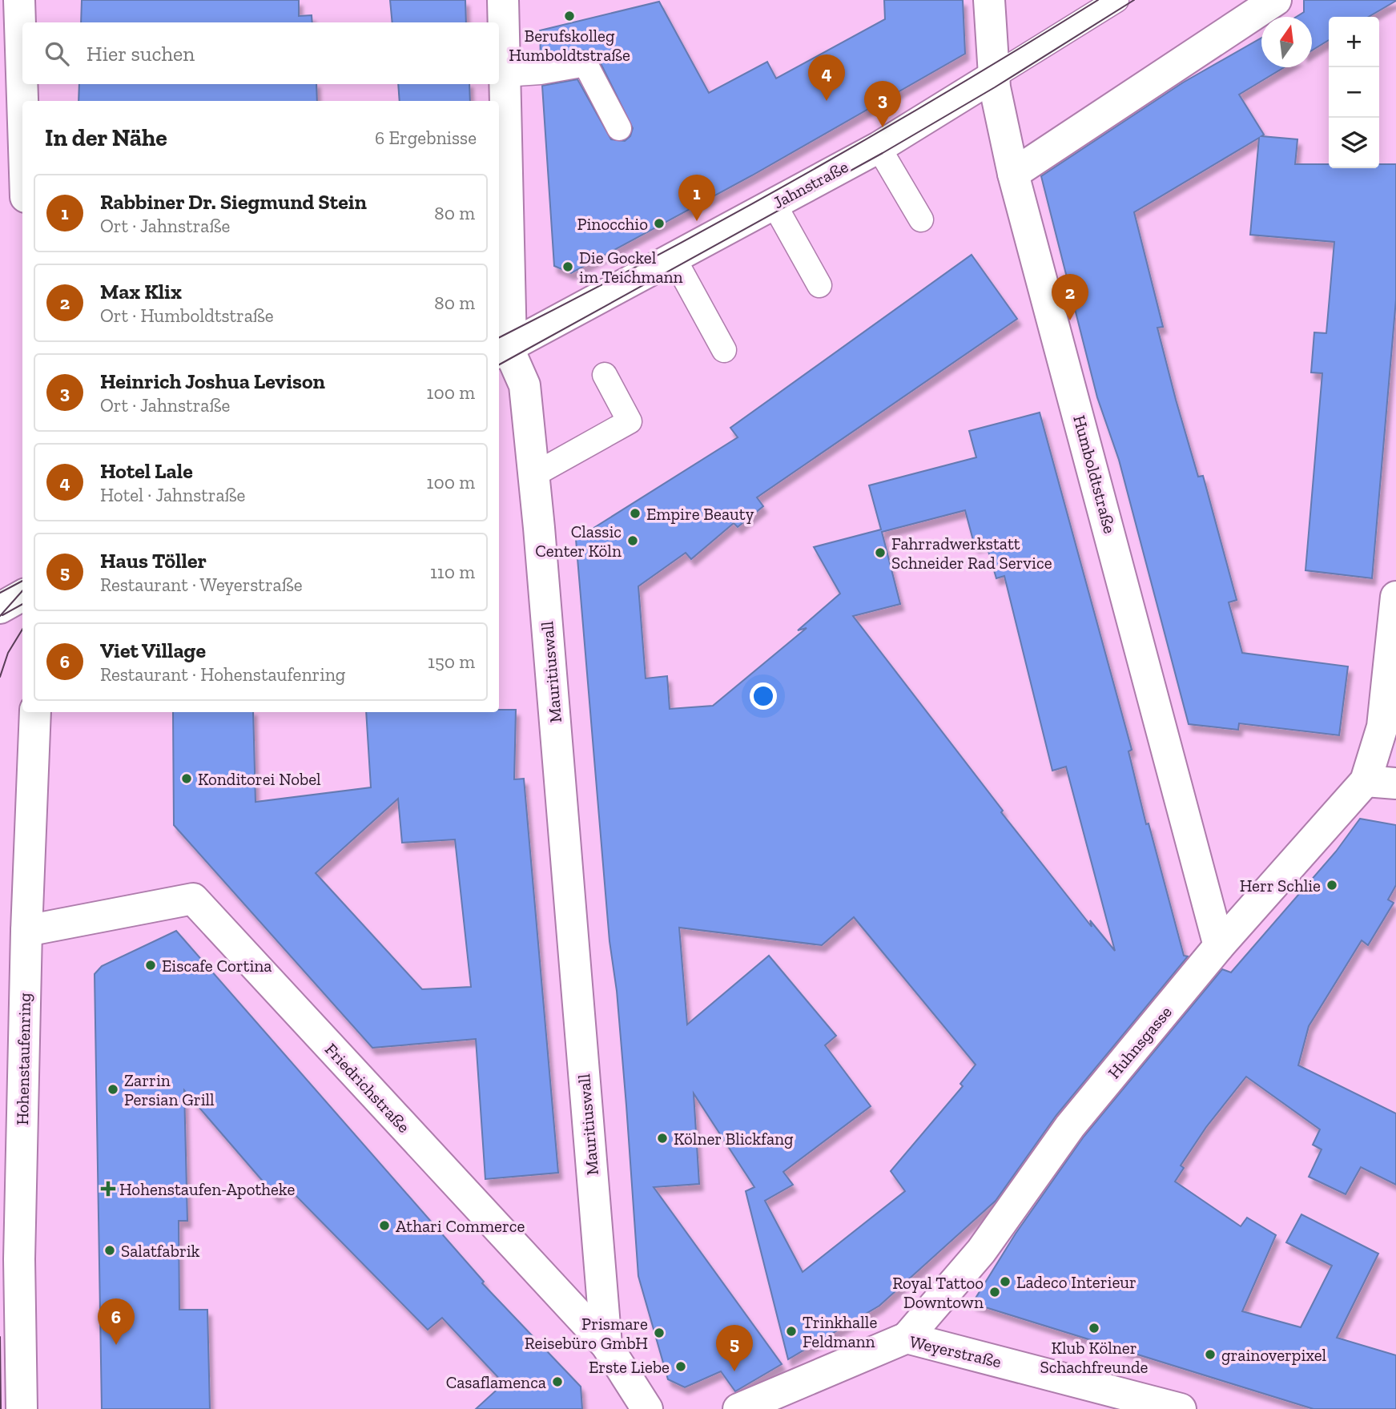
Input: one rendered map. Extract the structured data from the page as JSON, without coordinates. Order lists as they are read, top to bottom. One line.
{"streets":{"street":["Jahnstraße","Humboldtstraße","Mauritiuswall","Huhnsgasse","Hohenstaufenring","Friedrichstraße","Weyerstraße"]},"crossings":[["Jahnstraße","Humboldtstraße"],["Jahnstraße","Mauritiuswall"],["Humboldtstraße","Huhnsgasse"],["Mauritiuswall","Friedrichstraße"],["Huhnsgasse","Weyerstraße"],["Hohenstaufenring","Friedrichstraße"]],"places":{"other":["Berufskolleg Humboldtstraße","Pinocchio","Die Gockel im Teichmann","Empire Beauty","Classic Center Köln","Fahrradwerkstatt Schneider Rad Service","Konditorei Nobel","Herr Schlie","Eiscafe Cortina","Zarrin Persian Grill","Kölner Blickfang","Athari Commerce","Salatfabrik","Ladeco Interieur","Royal Tattoo Downtown","Klub Kölner Schachfreunde","Trinkhalle Feldmann","Prismare Reisebüro GmbH","grainoverpixel","Erste Liebe","Casaflamenca"],"health":["Hohenstaufen-Apotheke"]},"north":"top","page":{"map_buttons":["+","−"],"search":"Hier suchen","pins":["4","3","1","2","6","5"],"heading":["In der Nähe","6 Ergebnisse"],"list":[{"mark":"1","name":"Rabbiner Dr. Siegmund Stein","note":"Ort · Jahnstraße","value":"80 m"},{"mark":"2","name":"Max Klix","note":"Ort · Humboldtstraße","value":"80 m"},{"mark":"3","name":"Heinrich Joshua Levison","note":"Ort · Jahnstraße","value":"100 m"},{"mark":"4","name":"Hotel Lale","note":"Hotel · Jahnstraße","value":"100 m"},{"mark":"5","name":"Haus Töller","note":"Restaurant · Weyerstraße","value":"110 m"},{"mark":"6","name":"Viet Village","note":"Restaurant · Hohenstaufenring","value":"150 m"}]}}
